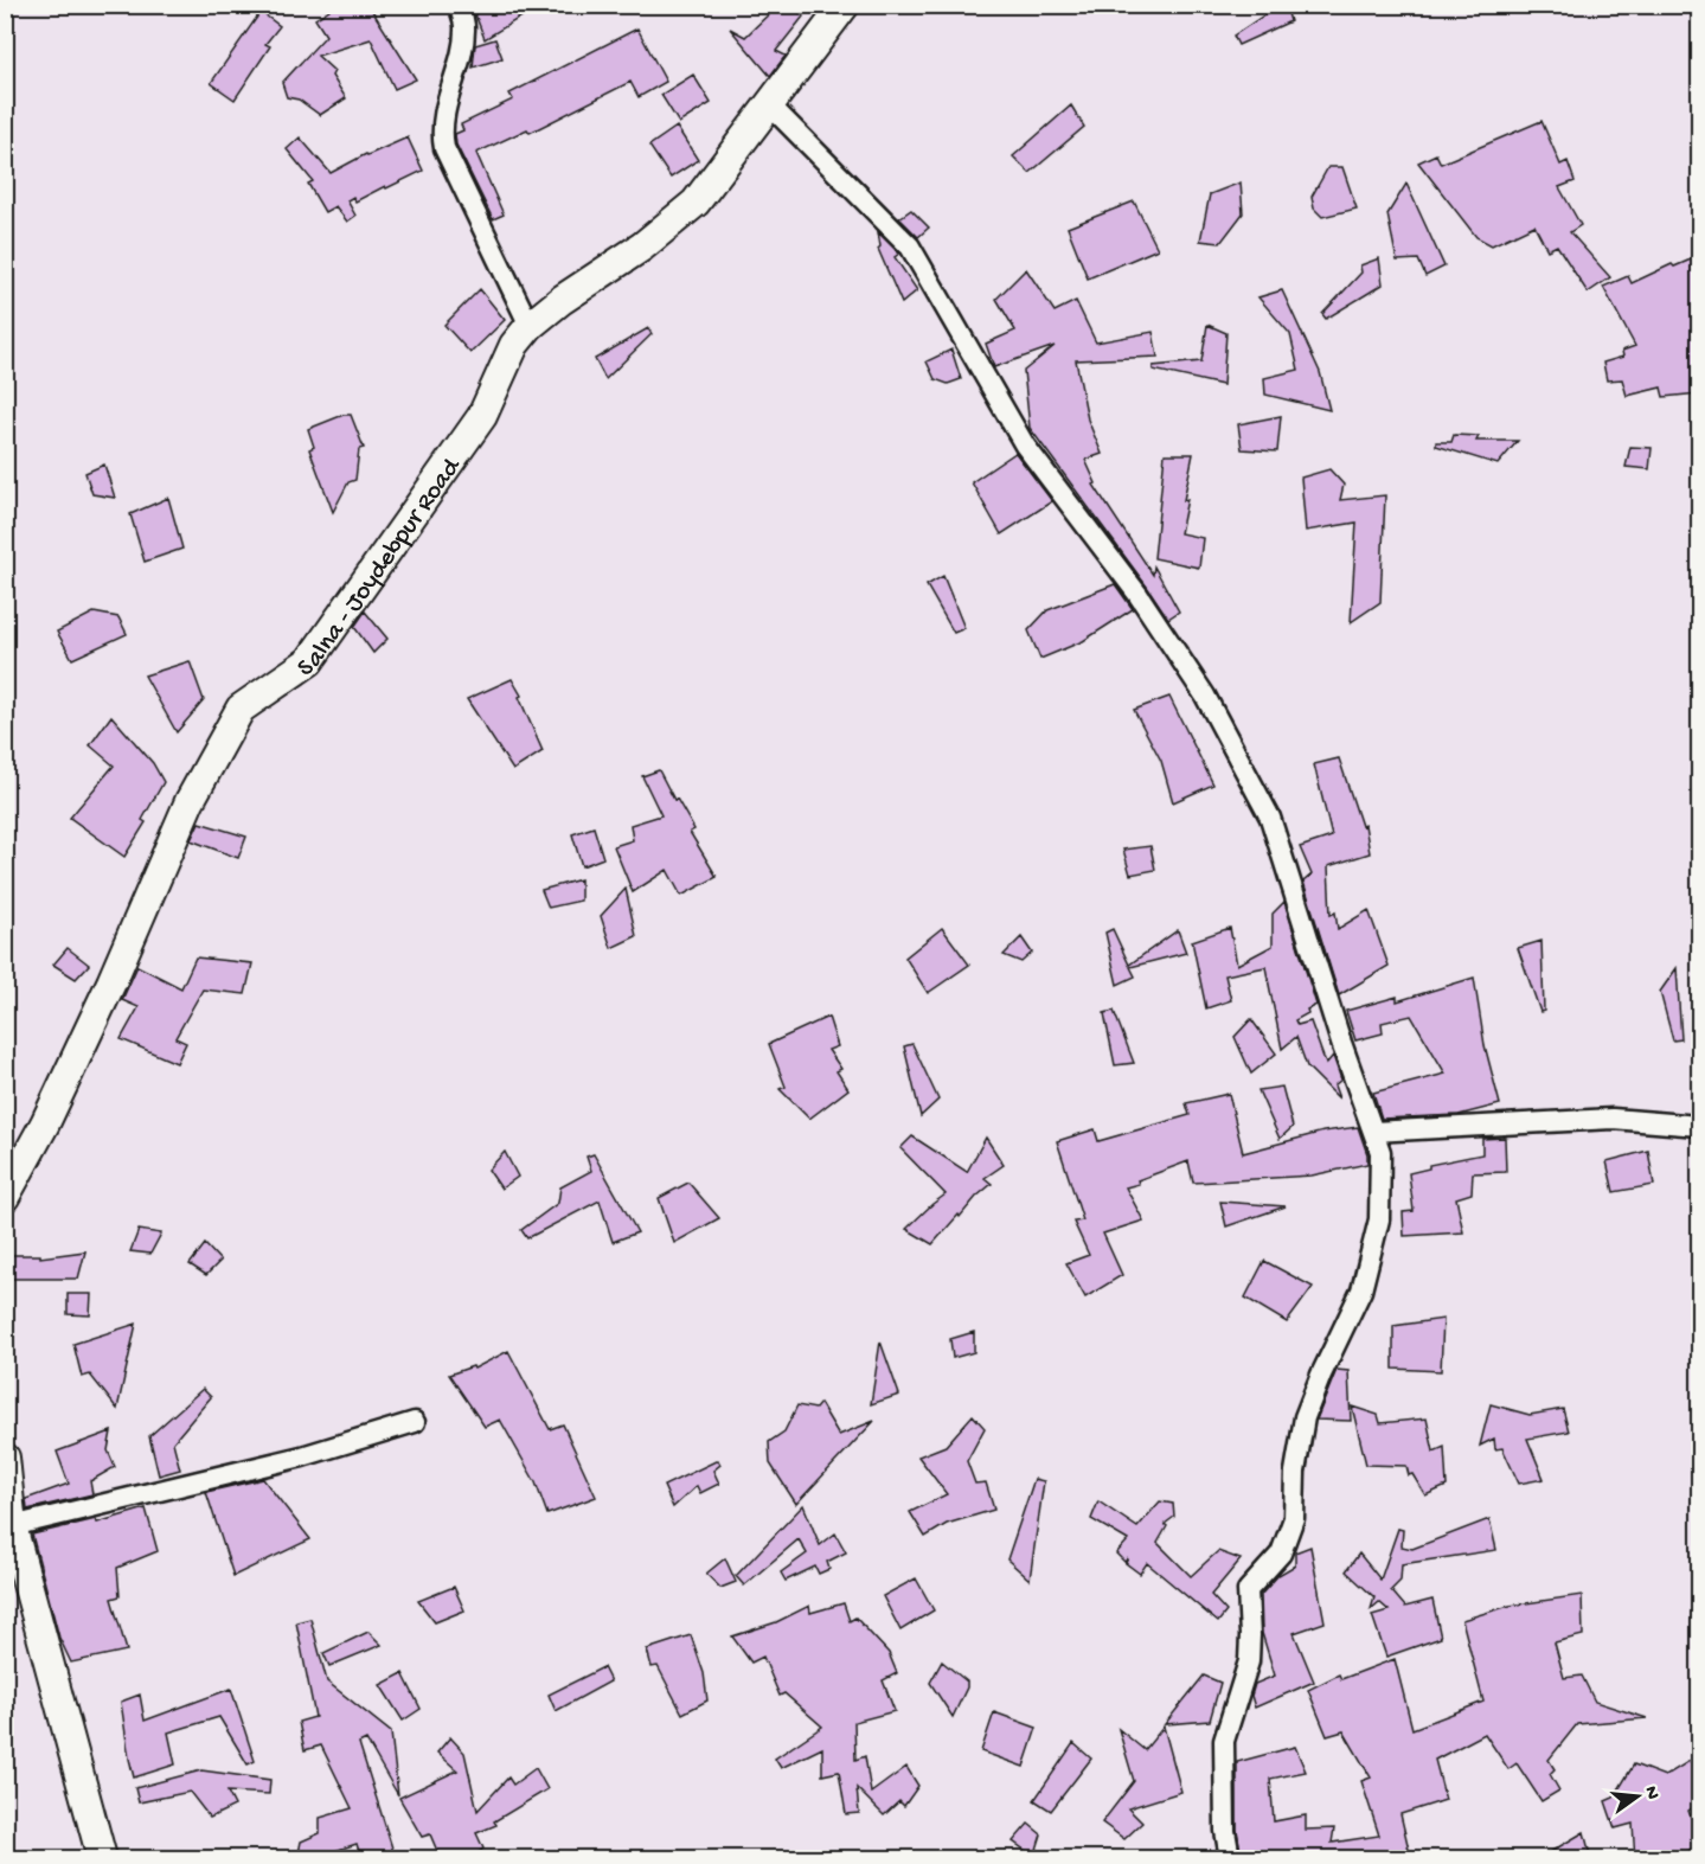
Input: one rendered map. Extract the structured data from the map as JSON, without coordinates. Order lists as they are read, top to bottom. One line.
{"streets":{"main road":["Salna - Joydebpur Road"]},"north":"right"}
